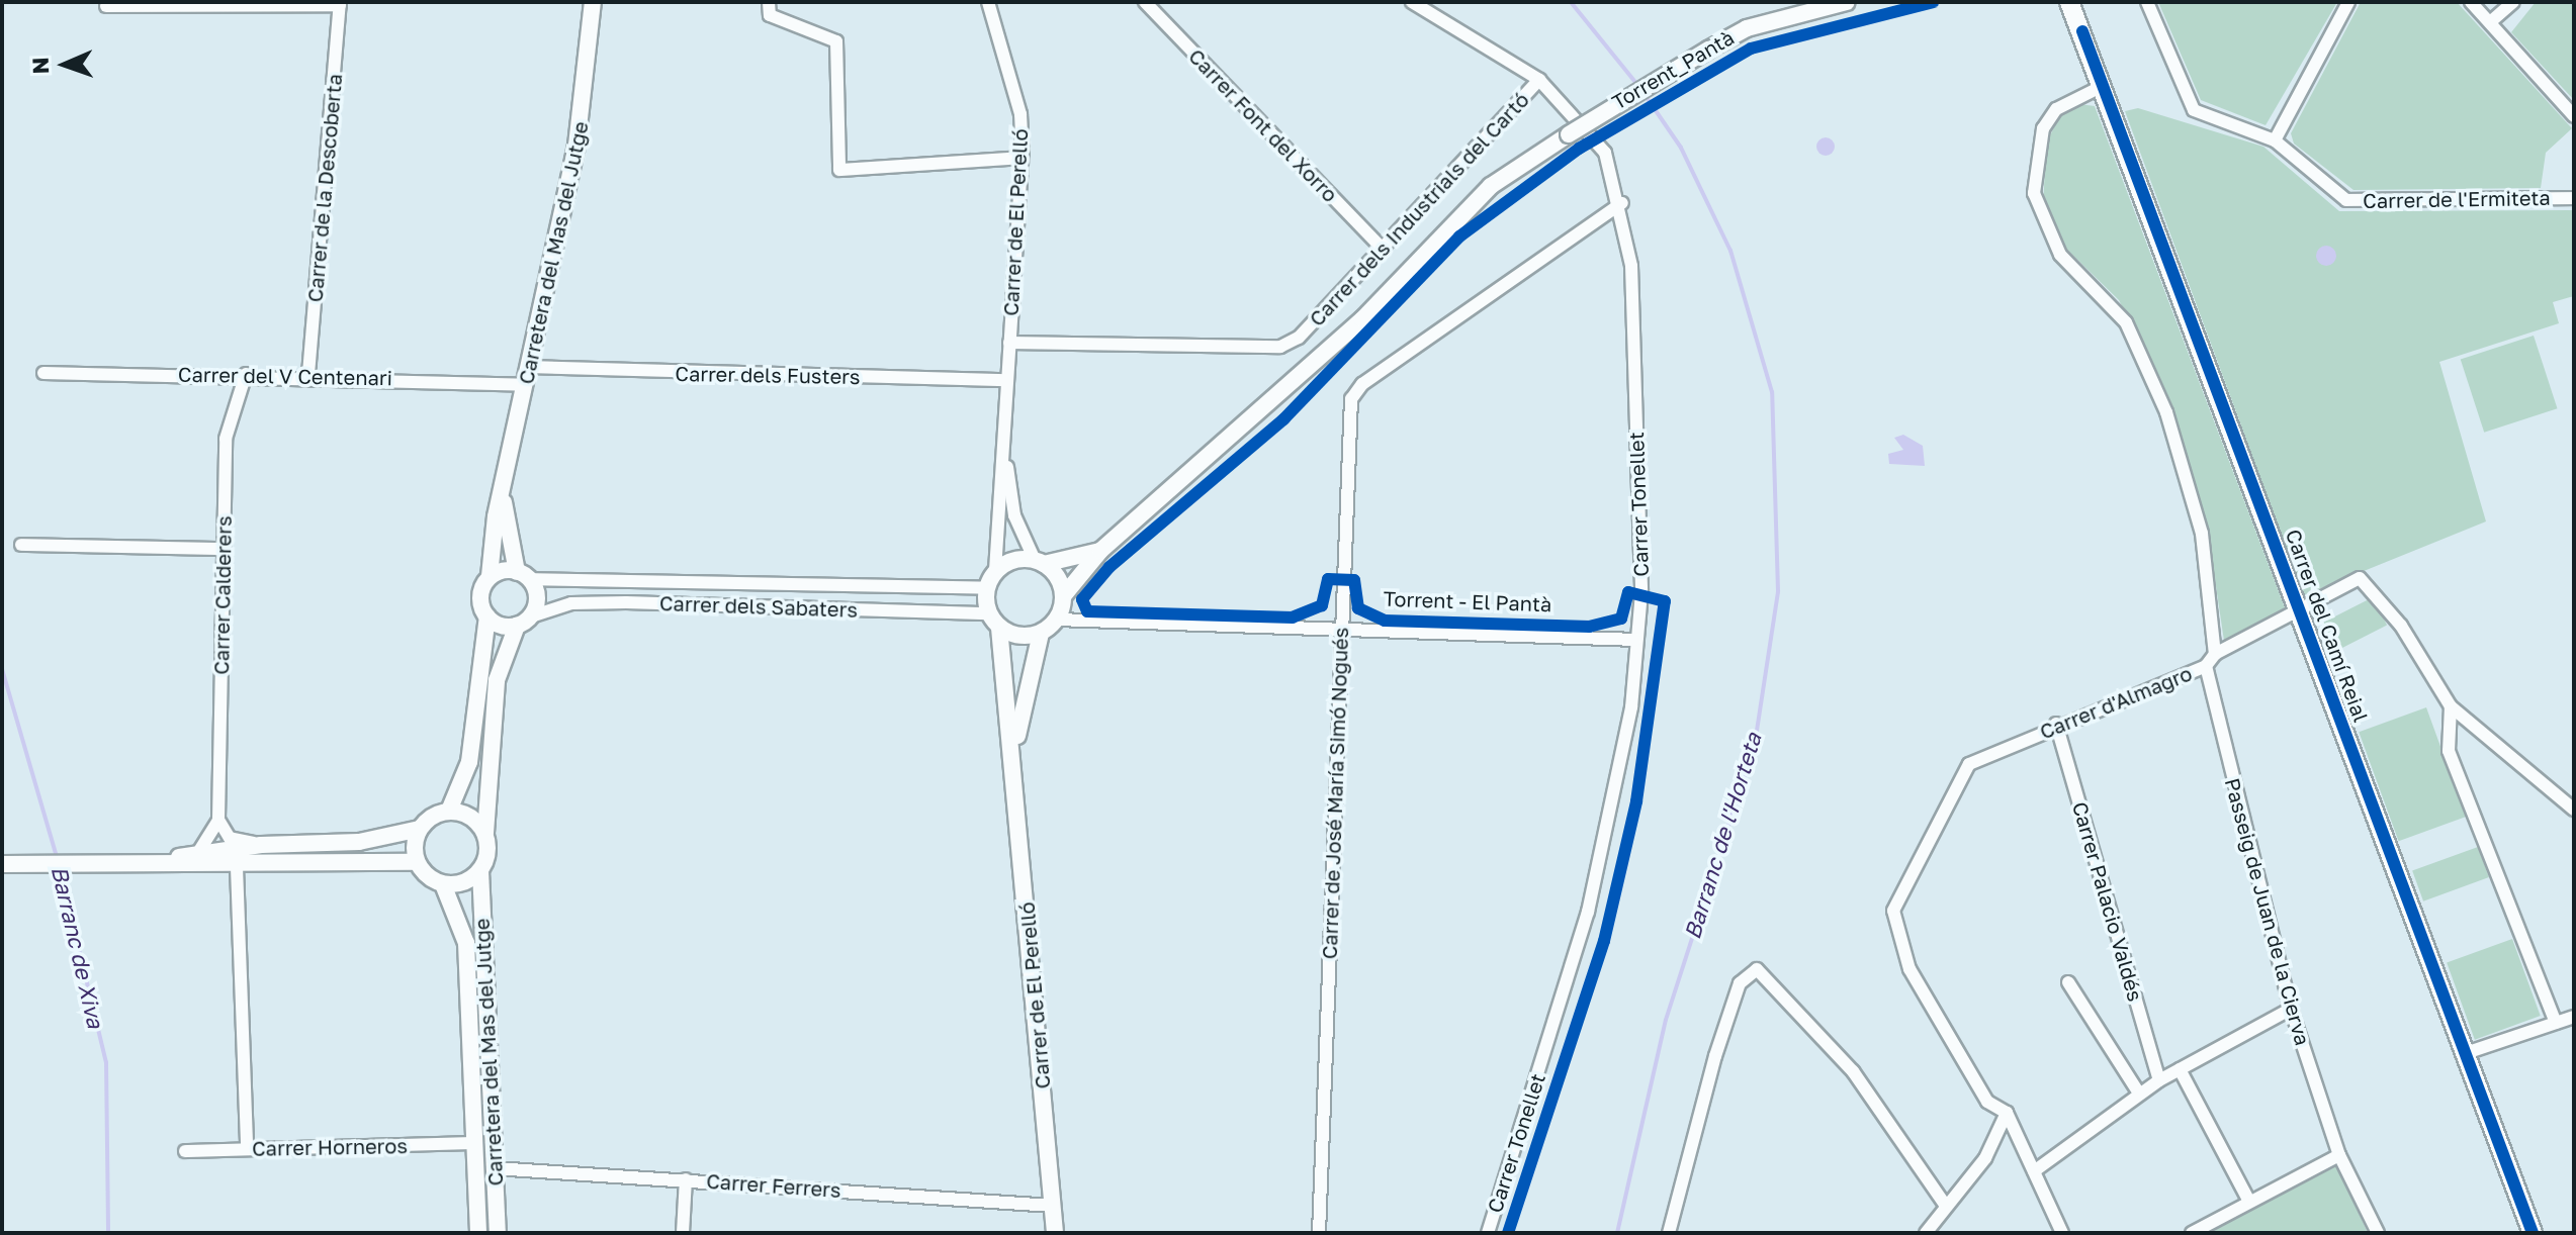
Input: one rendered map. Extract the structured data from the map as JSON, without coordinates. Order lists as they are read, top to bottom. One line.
{"streets":{"main road":["Carrer del Camí Reial"],"street":["Carrer Font del Xorro","Carrer de la Descoberta","Carrer de l'Ermiteta","Carrer dels Industrials del Cartó","Carrer de El Perelló","Carretera del Mas del Jutge","Carrer dels Fusters","Carrer del V Centenari","Carrer Tonellet","Carrer Calderers","Carrer dels Sabaters","Carrer d'Almagro","Carrer de José María Simó Nogués","Carrer Palacio Valdés","Passeig de Juan de la Cierva","Carrer Horneros","Carrer Ferrers"],"cycle path":["Torrent_Pantà"]},"crossings":[["Carrer Font del Xorro","Carrer dels Industrials del Cartó"],["Carrer de la Descoberta","Carrer del V Centenari"],["Carrer dels Industrials del Cartó","Carrer de El Perelló"],["Carrer dels Industrials del Cartó","Carrer Tonellet"],["Carrer de El Perelló","Carrer dels Fusters"],["Carrer de El Perelló","Carrer dels Sabaters"],["Carrer de El Perelló","Carrer Ferrers"],["Carretera del Mas del Jutge","Carrer dels Fusters"],["Carretera del Mas del Jutge","Carrer del V Centenari"],["Carretera del Mas del Jutge","Carrer dels Sabaters"],["Carretera del Mas del Jutge","Carrer Horneros"],["Carretera del Mas del Jutge","Carrer Ferrers"],["Carrer del V Centenari","Carrer Calderers"],["Carrer Tonellet","Carrer de José María Simó Nogués"],["Carrer del Camí Reial","Carrer d'Almagro"],["Carrer d'Almagro","Carrer Palacio Valdés"],["Carrer d'Almagro","Passeig de Juan de la Cierva"]],"water":["Barranc de l'Horteta","Barranc de Xiva"],"north":"left"}
